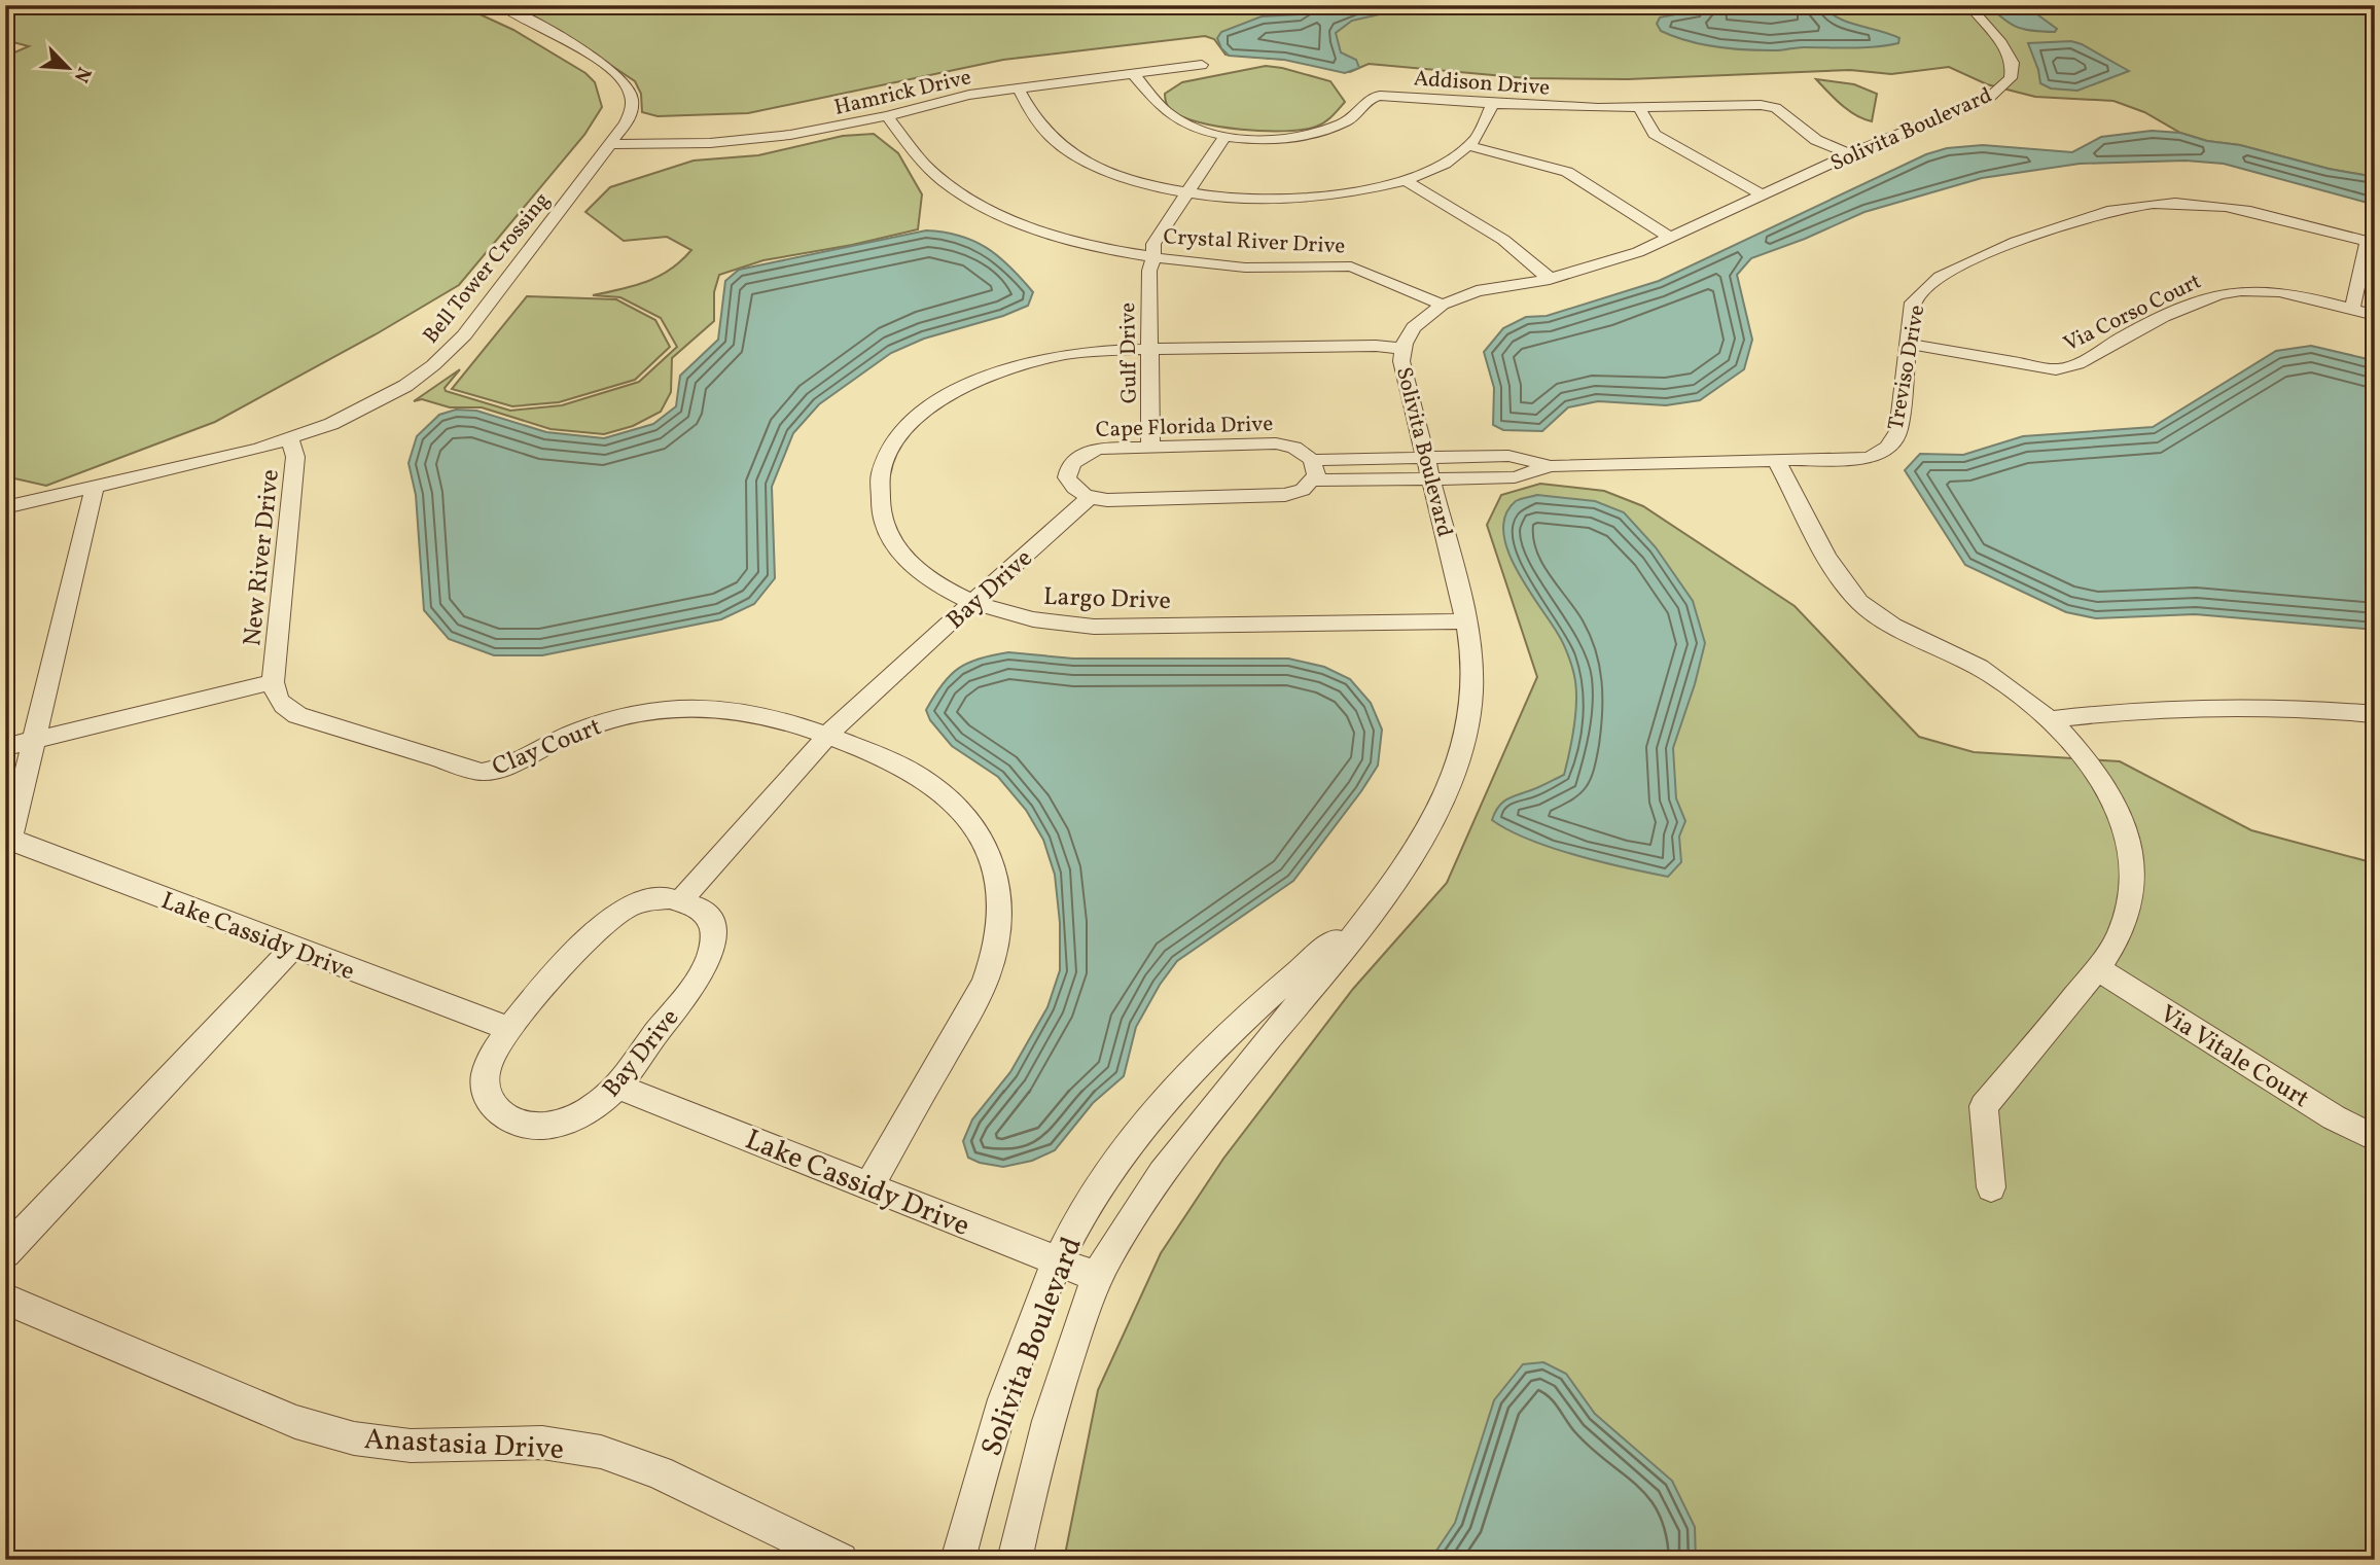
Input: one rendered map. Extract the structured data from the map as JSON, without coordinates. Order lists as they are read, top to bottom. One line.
{"streets":{"street":["Addison Drive","Hamrick Drive","Solivita Boulevard","Crystal River Drive","Bell Tower Crossing","Via Corso Court","Gulf Drive","Treviso Drive","Cape Florida Drive","New River Drive","Bay Drive","Largo Drive","Clay Court","Lake Cassidy Drive","Via Vitale Court","Anastasia Drive"]},"crossings":[["Addison Drive","Hamrick Drive"],["Addison Drive","Solivita Boulevard"],["Addison Drive","Gulf Drive"],["Hamrick Drive","Crystal River Drive"],["Hamrick Drive","Bell Tower Crossing"],["Solivita Boulevard","Crystal River Drive"],["Solivita Boulevard","Treviso Drive"],["Solivita Boulevard","Cape Florida Drive"],["Solivita Boulevard","Largo Drive"],["Solivita Boulevard","Lake Cassidy Drive"],["Crystal River Drive","Gulf Drive"],["Bell Tower Crossing","New River Drive"],["Via Corso Court","Treviso Drive"],["Gulf Drive","Cape Florida Drive"],["Gulf Drive","Largo Drive"],["Treviso Drive","Cape Florida Drive"],["Cape Florida Drive","Bay Drive"],["New River Drive","Clay Court"],["Bay Drive","Largo Drive"],["Bay Drive","Clay Court"],["Bay Drive","Lake Cassidy Drive"],["Clay Court","Lake Cassidy Drive"]],"north":"bottom right"}
